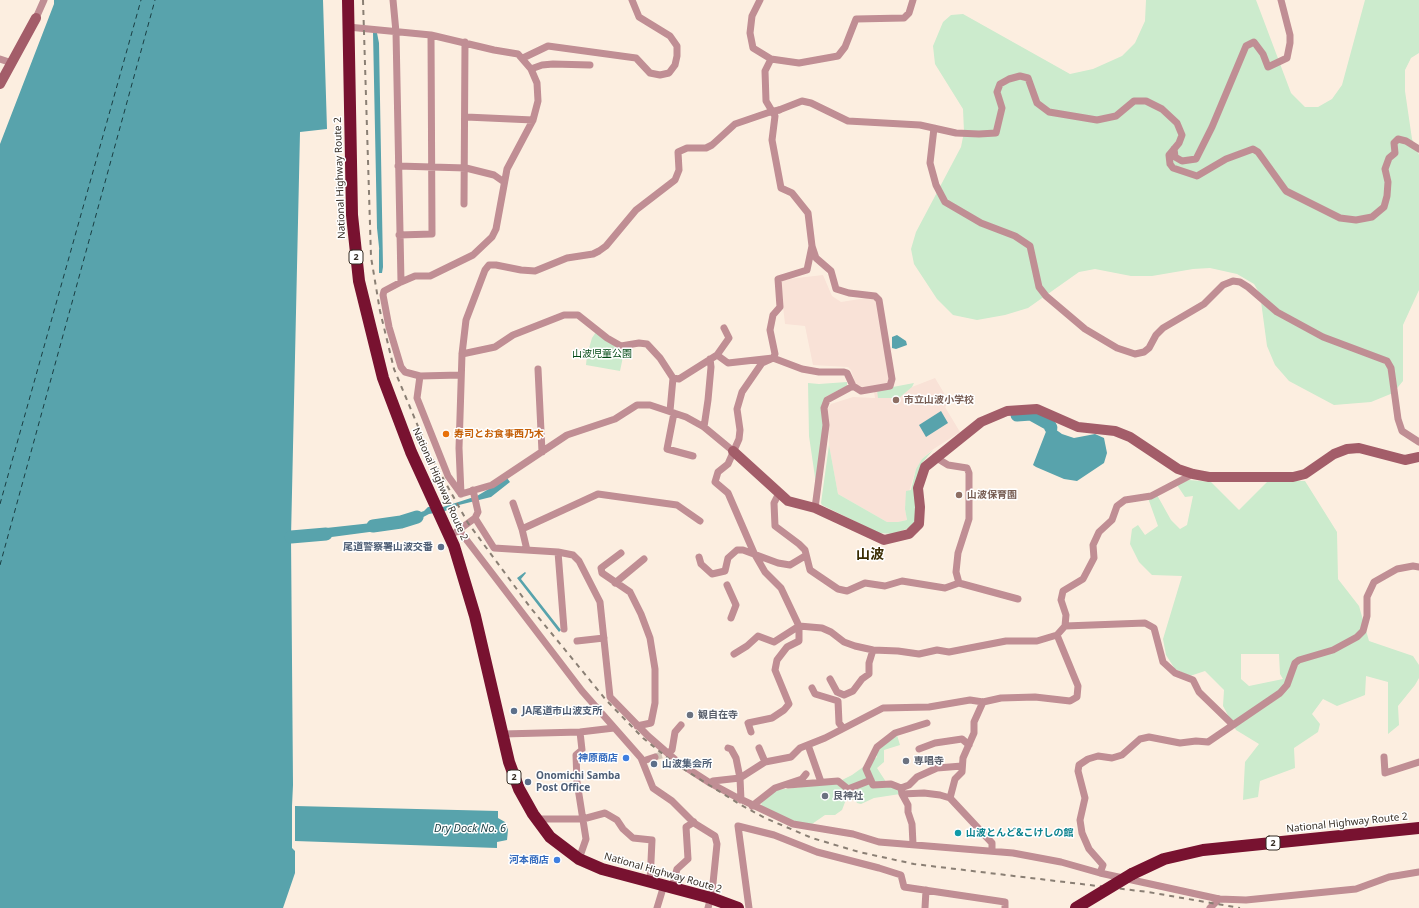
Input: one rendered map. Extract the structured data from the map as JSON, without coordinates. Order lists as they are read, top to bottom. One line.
{"streets":{"highway":["National Highway Route 2","2"]},"districts":["山波"],"water":["Dry Dock No. 6"],"parks":["山波児童公園"],"places":["市立山波小学校","寿司とお食事西乃木","山波保育園","尾道警察署山波交番","JA尾道市山波支所","観自在寺","神原商店","専唱寺","山波集会所","Onomichi Samba Post Office","艮神社","山波とんど&こけしの館","河本商店"]}
